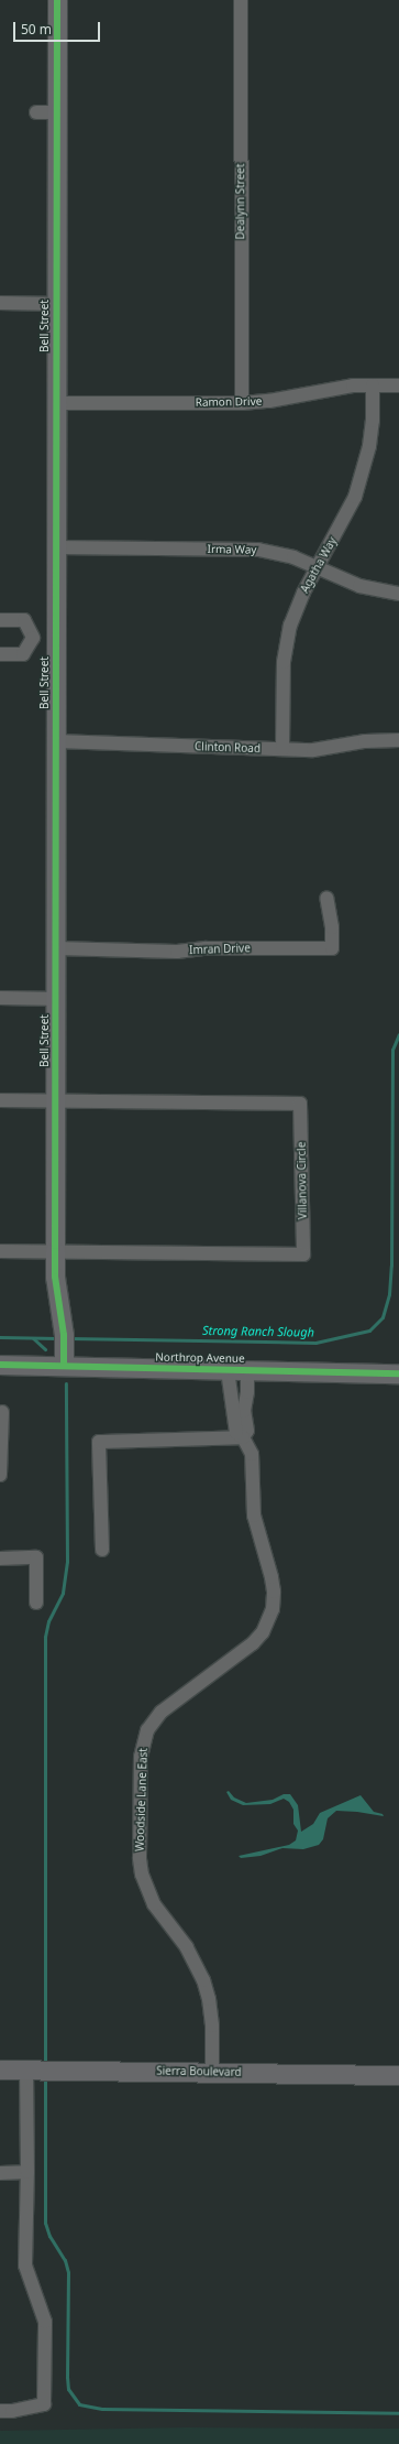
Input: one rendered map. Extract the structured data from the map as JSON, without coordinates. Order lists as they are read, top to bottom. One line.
{"streets":{"street":["Dealynn Street","Bell Street","Ramon Drive","Irma Way","Agatha Way","Clinton Road","Imran Drive","Villanova Circle","Northrop Avenue","Woodside Lane East","Sierra Boulevard"]},"crossings":[["Dealynn Street","Ramon Drive"],["Bell Street","Ramon Drive"],["Bell Street","Irma Way"],["Bell Street","Clinton Road"],["Bell Street","Imran Drive"],["Bell Street","Villanova Circle"],["Bell Street","Northrop Avenue"],["Ramon Drive","Agatha Way"],["Irma Way","Agatha Way"],["Agatha Way","Clinton Road"],["Northrop Avenue","Woodside Lane East"],["Woodside Lane East","Sierra Boulevard"]],"water":["Strong Ranch Slough"],"scale_bar":"50 m"}
